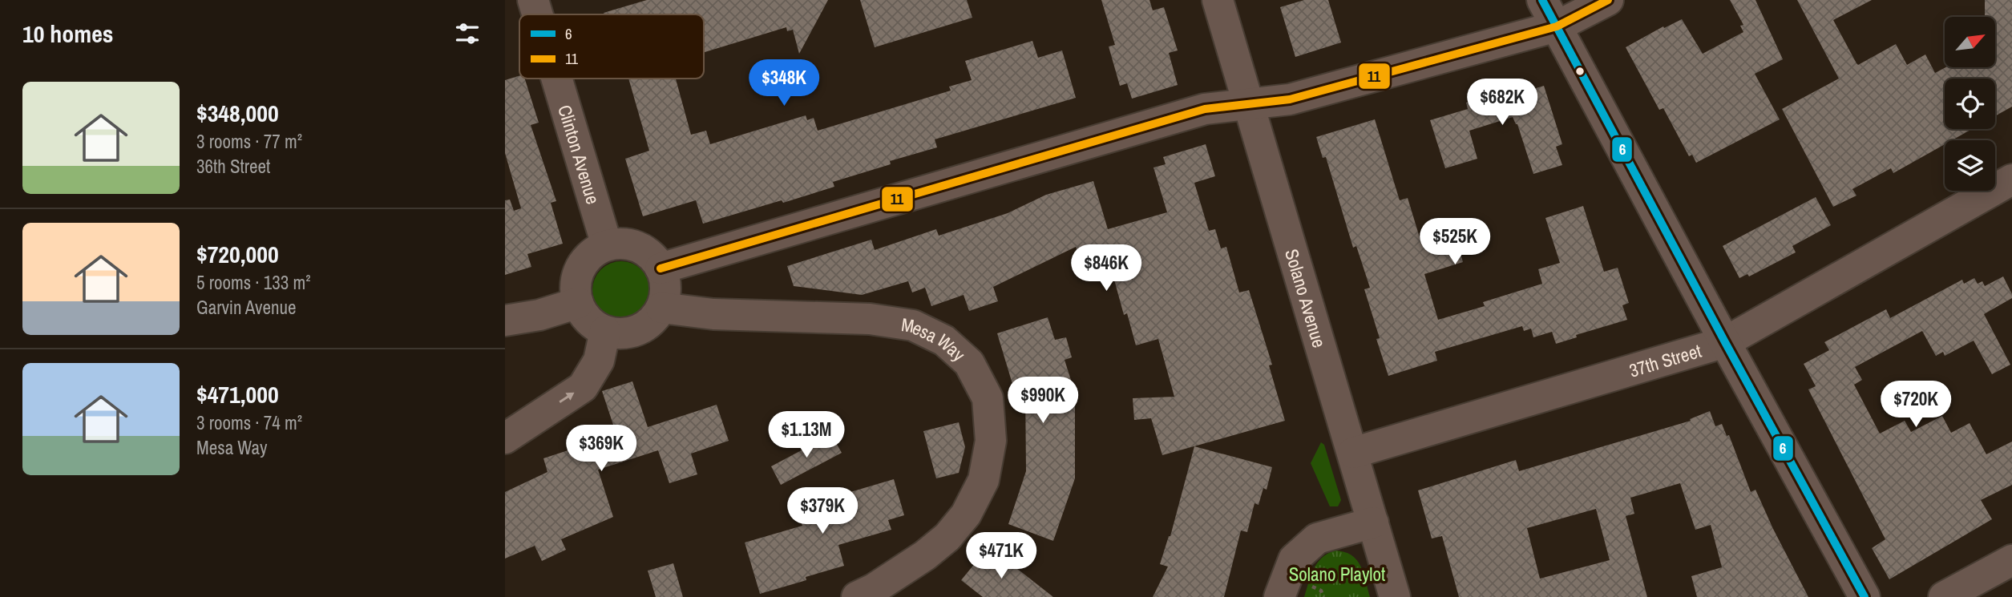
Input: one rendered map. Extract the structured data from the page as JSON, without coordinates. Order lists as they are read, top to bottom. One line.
{"streets":{"street":["Clinton Avenue","Solano Avenue","Mesa Way","37th Street"]},"crossings":[["Clinton Avenue","Mesa Way"],["Solano Avenue","37th Street"]],"parks":["Solano Playlot"],"lines":["transit line 6","transit line 11"],"legend":["6","11"],"north":"top right","page":{"heading":"10 homes","price":["$348K","$682K","$525K","$846K","$990K","$720K","$1.13M","$369K","$379K","$471K"],"list":[{"name":"$348,000","note":"3 rooms · 77 m² · 36th Street"},{"name":"$720,000","note":"5 rooms · 133 m² · Garvin Avenue"},{"name":"$471,000","note":"3 rooms · 74 m² · Mesa Way"}]}}
